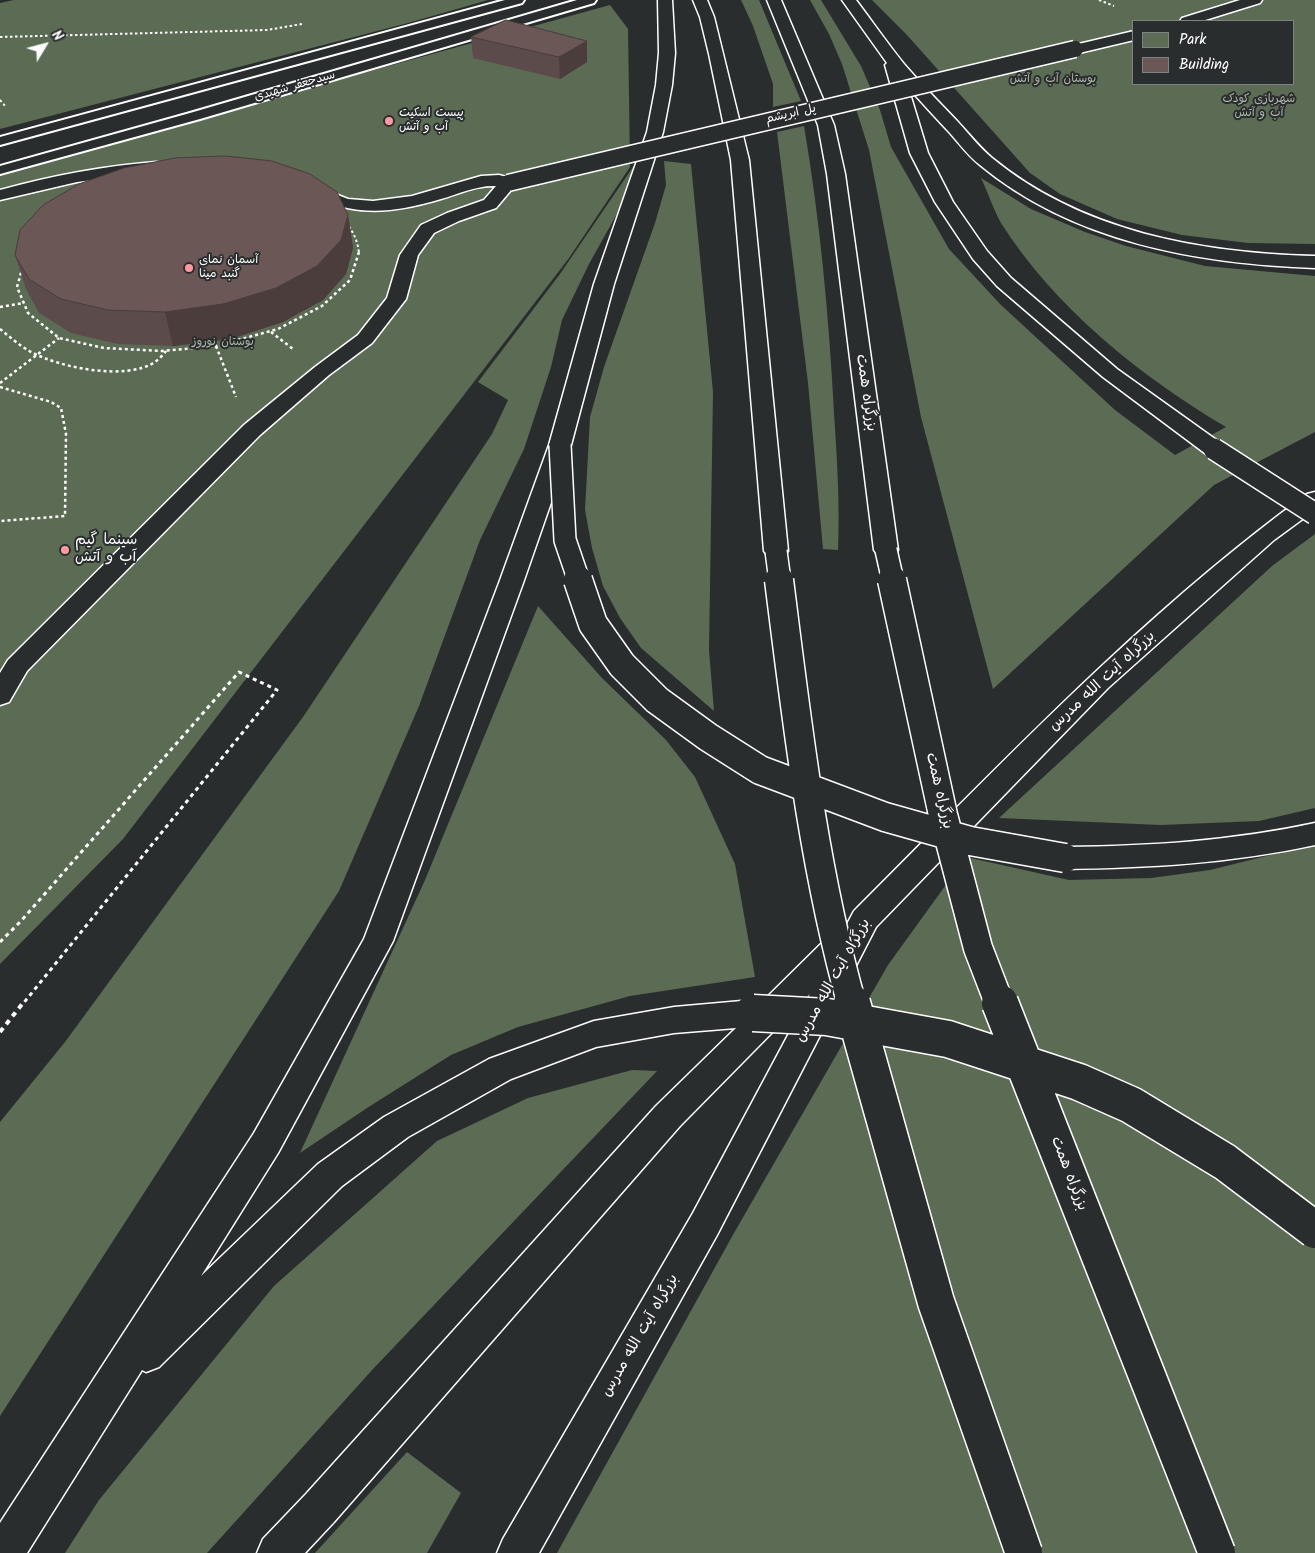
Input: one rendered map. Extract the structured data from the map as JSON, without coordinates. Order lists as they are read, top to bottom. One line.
{"streets":{"main road":["پل ابریشم","بزرگراه همت","بزرگراه آیت الله مدرس"],"lane":["سیدجعفر شهیدی"]},"parks":["بوستان آب و آتش","شهربازی کودک آب و آتش","بوستان نوروز"],"places":["پیست اسکیت آب و آتش","آسمان نمای گنبد مینا","سینما گیم آب و آتش"],"legend":["Park","Building"],"north":"top right"}
